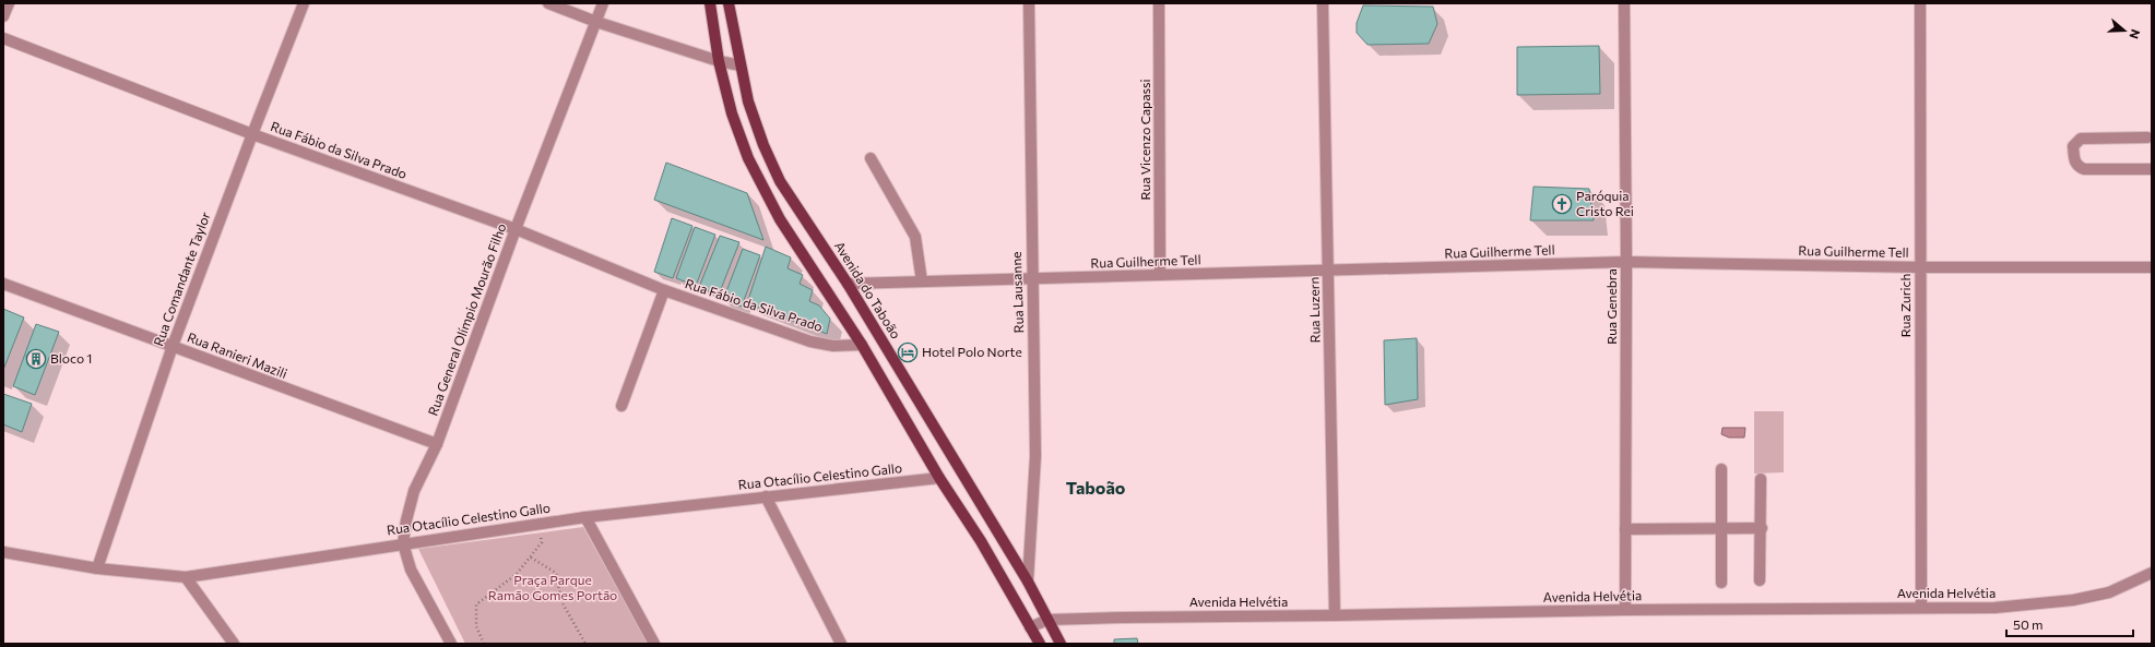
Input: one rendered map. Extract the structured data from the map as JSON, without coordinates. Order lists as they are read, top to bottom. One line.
{"streets":{"main road":["Avenida do Taboão"],"street":["Rua Vicenzo Capassi","Rua Fábio da Silva Prado","Rua Guilherme Tell","Rua Comandante Taylor","Rua Lausanne","Rua Zurich","Rua Genebra","Rua Luzern","Rua General Olímpio Mourão Filho","Rua Ranieri Mazili","Rua Otacílio Celestino Gallo","Avenida Helvétia"]},"crossings":[["Rua Vicenzo Capassi","Rua Guilherme Tell"],["Rua Fábio da Silva Prado","Rua Comandante Taylor"],["Rua Fábio da Silva Prado","Rua General Olímpio Mourão Filho"],["Rua Guilherme Tell","Avenida do Taboão"],["Rua Guilherme Tell","Rua Lausanne"],["Rua Guilherme Tell","Rua Zurich"],["Rua Guilherme Tell","Rua Genebra"],["Rua Guilherme Tell","Rua Luzern"],["Rua Comandante Taylor","Rua Ranieri Mazili"],["Rua Comandante Taylor","Rua Otacílio Celestino Gallo"],["Avenida do Taboão","Rua Lausanne"],["Avenida do Taboão","Avenida Helvétia"],["Rua Zurich","Avenida Helvétia"],["Rua Genebra","Avenida Helvétia"],["Rua Luzern","Avenida Helvétia"],["Rua General Olímpio Mourão Filho","Rua Ranieri Mazili"],["Rua General Olímpio Mourão Filho","Rua Otacílio Celestino Gallo"]],"districts":["Taboão"],"parks":["Praça Parque Ramão Gomes Portão"],"places":{"church":["Paróquia Cristo Rei"],"hotel":["Hotel Polo Norte"],"building":["Bloco 1"]},"scale_bar":"50 m","north":"right"}
